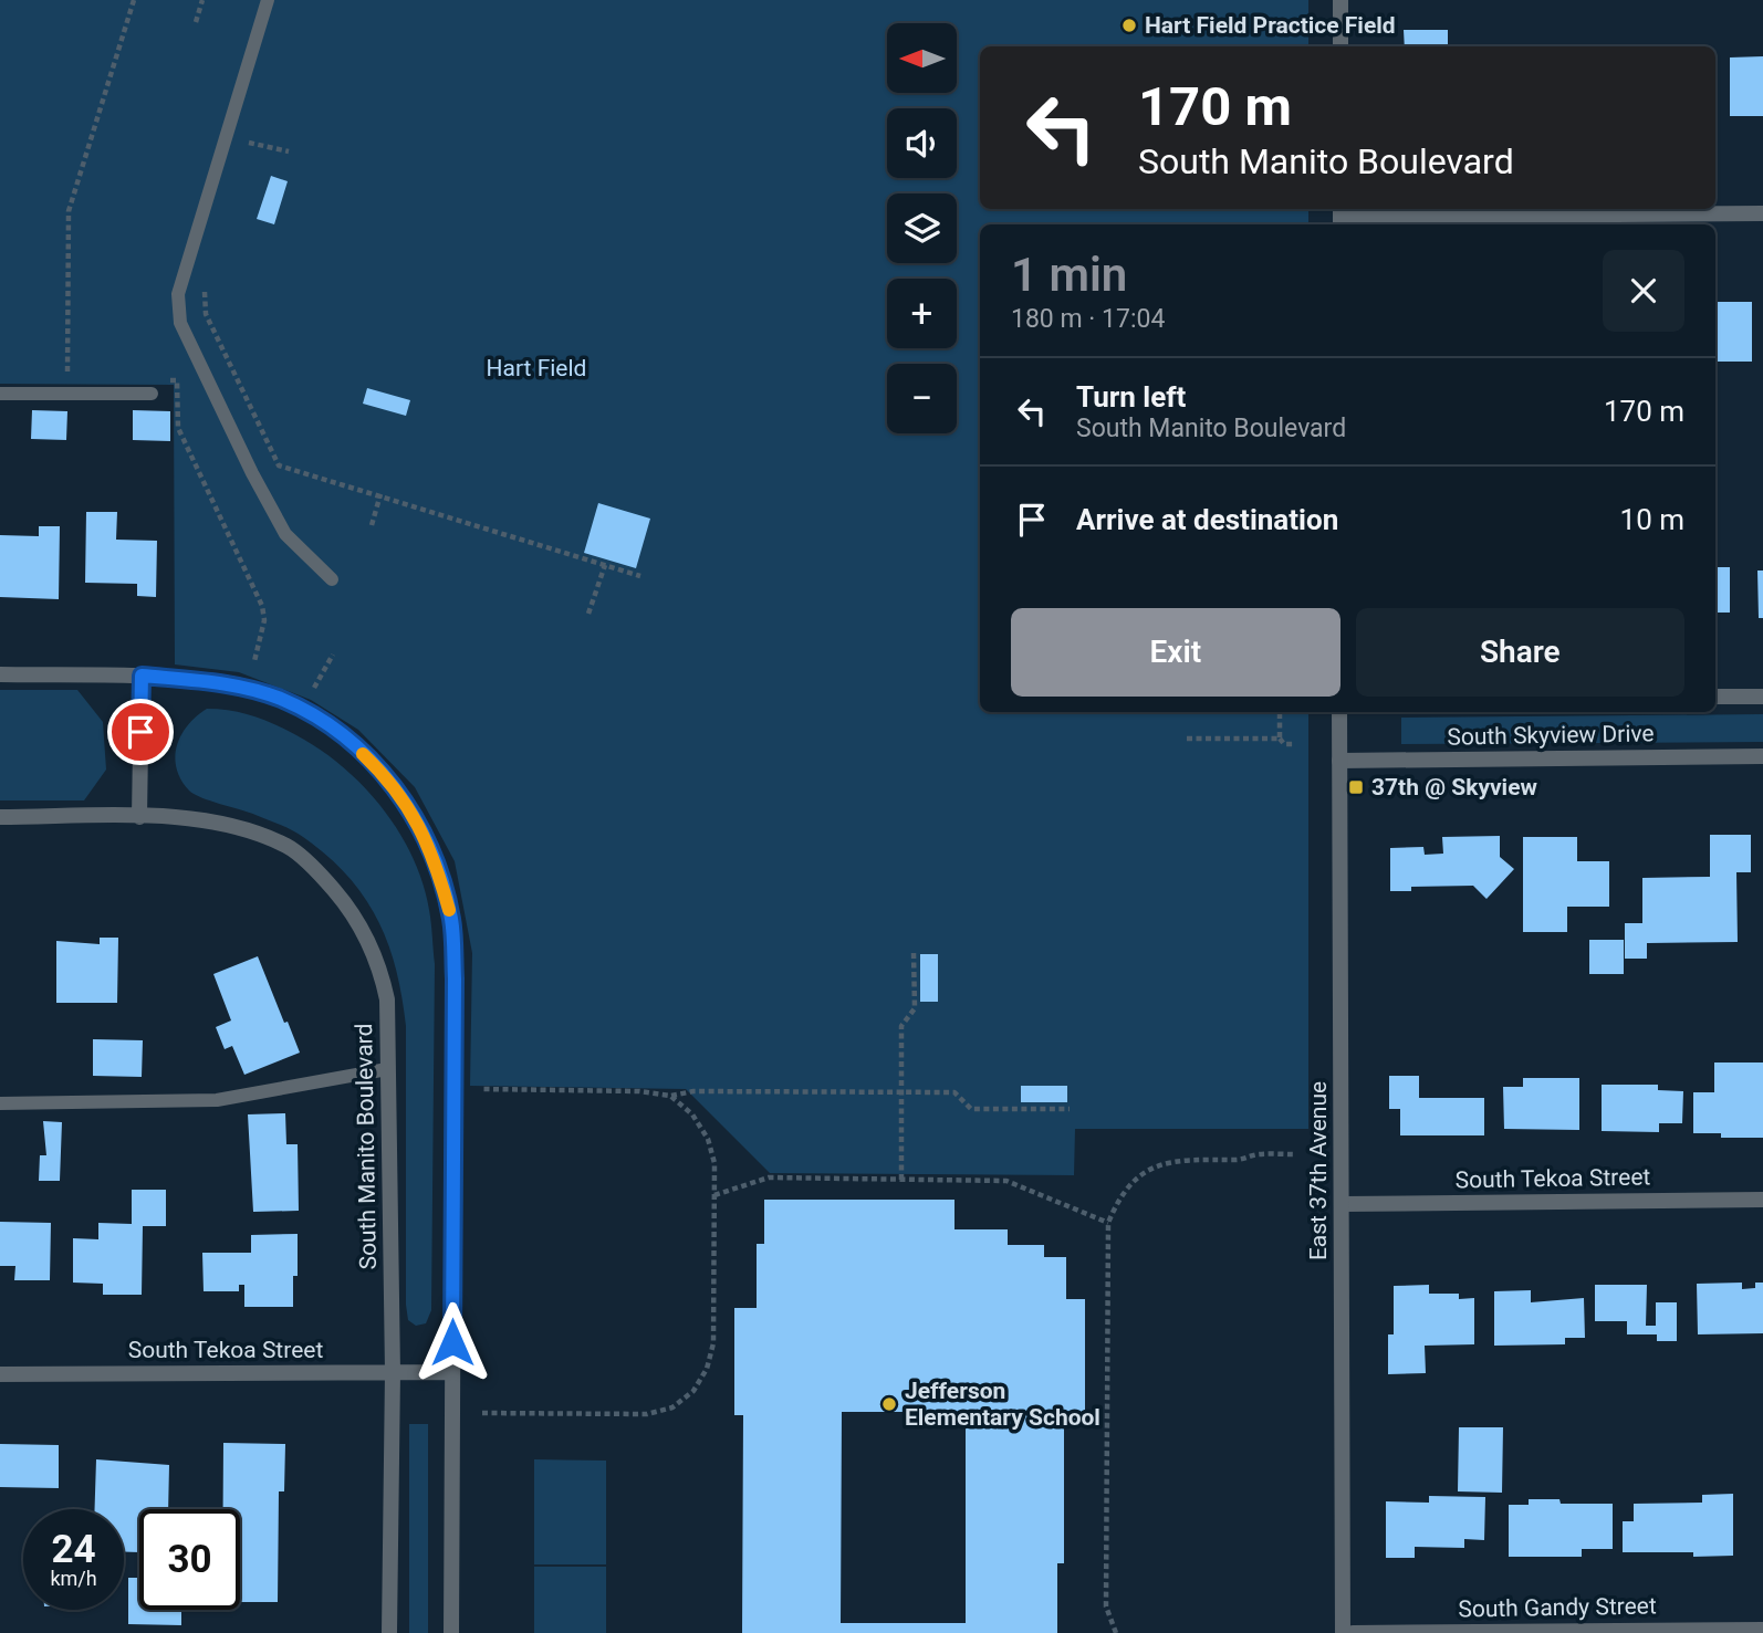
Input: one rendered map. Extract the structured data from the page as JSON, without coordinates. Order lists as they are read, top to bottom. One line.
{"streets":{"street":["South Skyview Drive","South Manito Boulevard","East 37th Avenue","South Tekoa Street","South Gandy Street"]},"crossings":[["South Skyview Drive","East 37th Avenue"],["South Manito Boulevard","South Tekoa Street"],["East 37th Avenue","South Tekoa Street"]],"parks":["Hart Field"],"places":{"other":["Hart Field Practice Field","Jefferson Elementary School"],"transit":["37th @ Skyview"]},"north":"left","page":{"map_buttons":["+","−"],"turn":["170 m","South Manito Boulevard"],"heading":["1 min","180 m · 17:04"],"list":[{"name":"Turn left","note":"South Manito Boulevard","value":"170 m"},{"name":"Arrive at destination","value":"10 m"}],"buttons":["Exit","Share"],"speed":"24 km/h","limit":"30"}}
